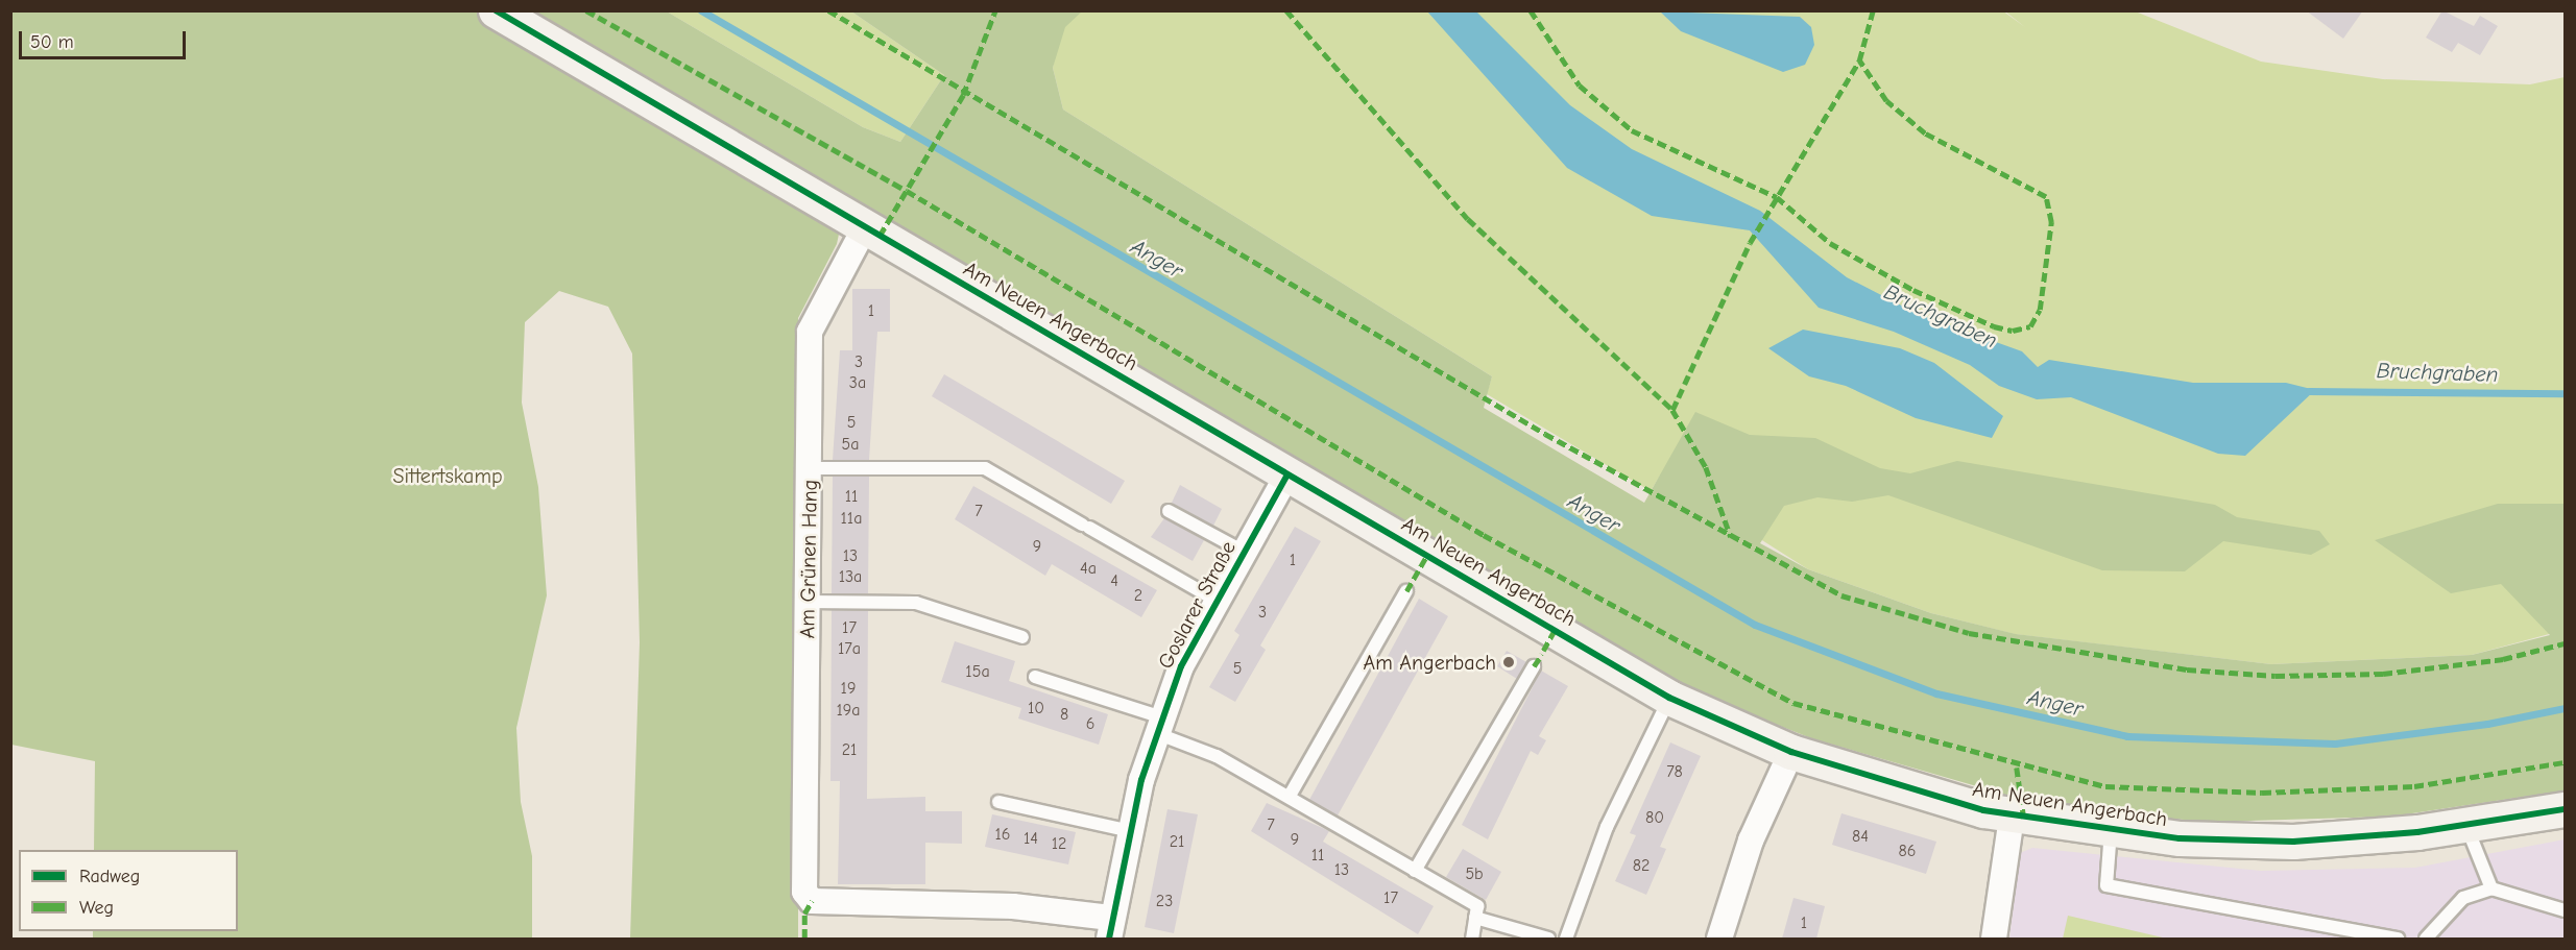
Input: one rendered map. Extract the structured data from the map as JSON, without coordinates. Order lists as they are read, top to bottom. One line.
{"streets":{"street":["Am Neuen Angerbach","Am Grünen Hang","Goslarer Straße"]},"crossings":[["Am Neuen Angerbach","Am Grünen Hang"],["Am Neuen Angerbach","Goslarer Straße"],["Am Grünen Hang","Goslarer Straße"]],"water":["Anger","Bruchgraben"],"parks":["Sittertskamp"],"places":["Am Angerbach"],"house_numbers":["1","3","3a","5","5a","11","7","11a","9","13","1","4a","13a","4","2","3","17","17a","5","15a","19","10","19a","8","6","21","78","80","7","16","84","14","9","21","12","86","11","82","13","5b","17","23","1"],"legend":["Radweg","Weg"],"scale_bar":"50 m"}
